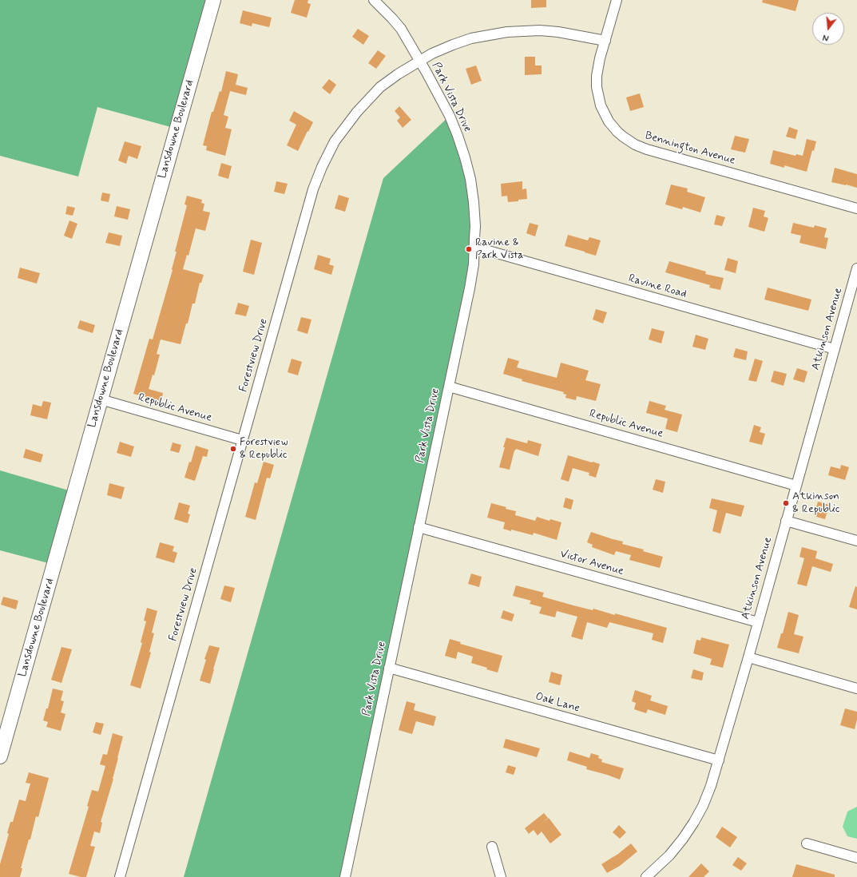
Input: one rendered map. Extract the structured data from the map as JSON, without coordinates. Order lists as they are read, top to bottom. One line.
{"streets":{"street":["Park Vista Drive","Lansdowne Boulevard","Bennington Avenue","Ravine Road","Atkinson Avenue","Forestview Drive","Republic Avenue","Victor Avenue","Oak Lane"]},"crossings":[["Park Vista Drive","Ravine Road"],["Park Vista Drive","Forestview Drive"],["Park Vista Drive","Republic Avenue"],["Park Vista Drive","Victor Avenue"],["Park Vista Drive","Oak Lane"],["Lansdowne Boulevard","Republic Avenue"],["Bennington Avenue","Forestview Drive"],["Ravine Road","Atkinson Avenue"],["Atkinson Avenue","Republic Avenue"],["Atkinson Avenue","Victor Avenue"],["Atkinson Avenue","Oak Lane"],["Forestview Drive","Republic Avenue"]],"places":["Ravine & Park Vista","Forestview & Republic","Atkinson & Republic"],"north":"bottom"}
